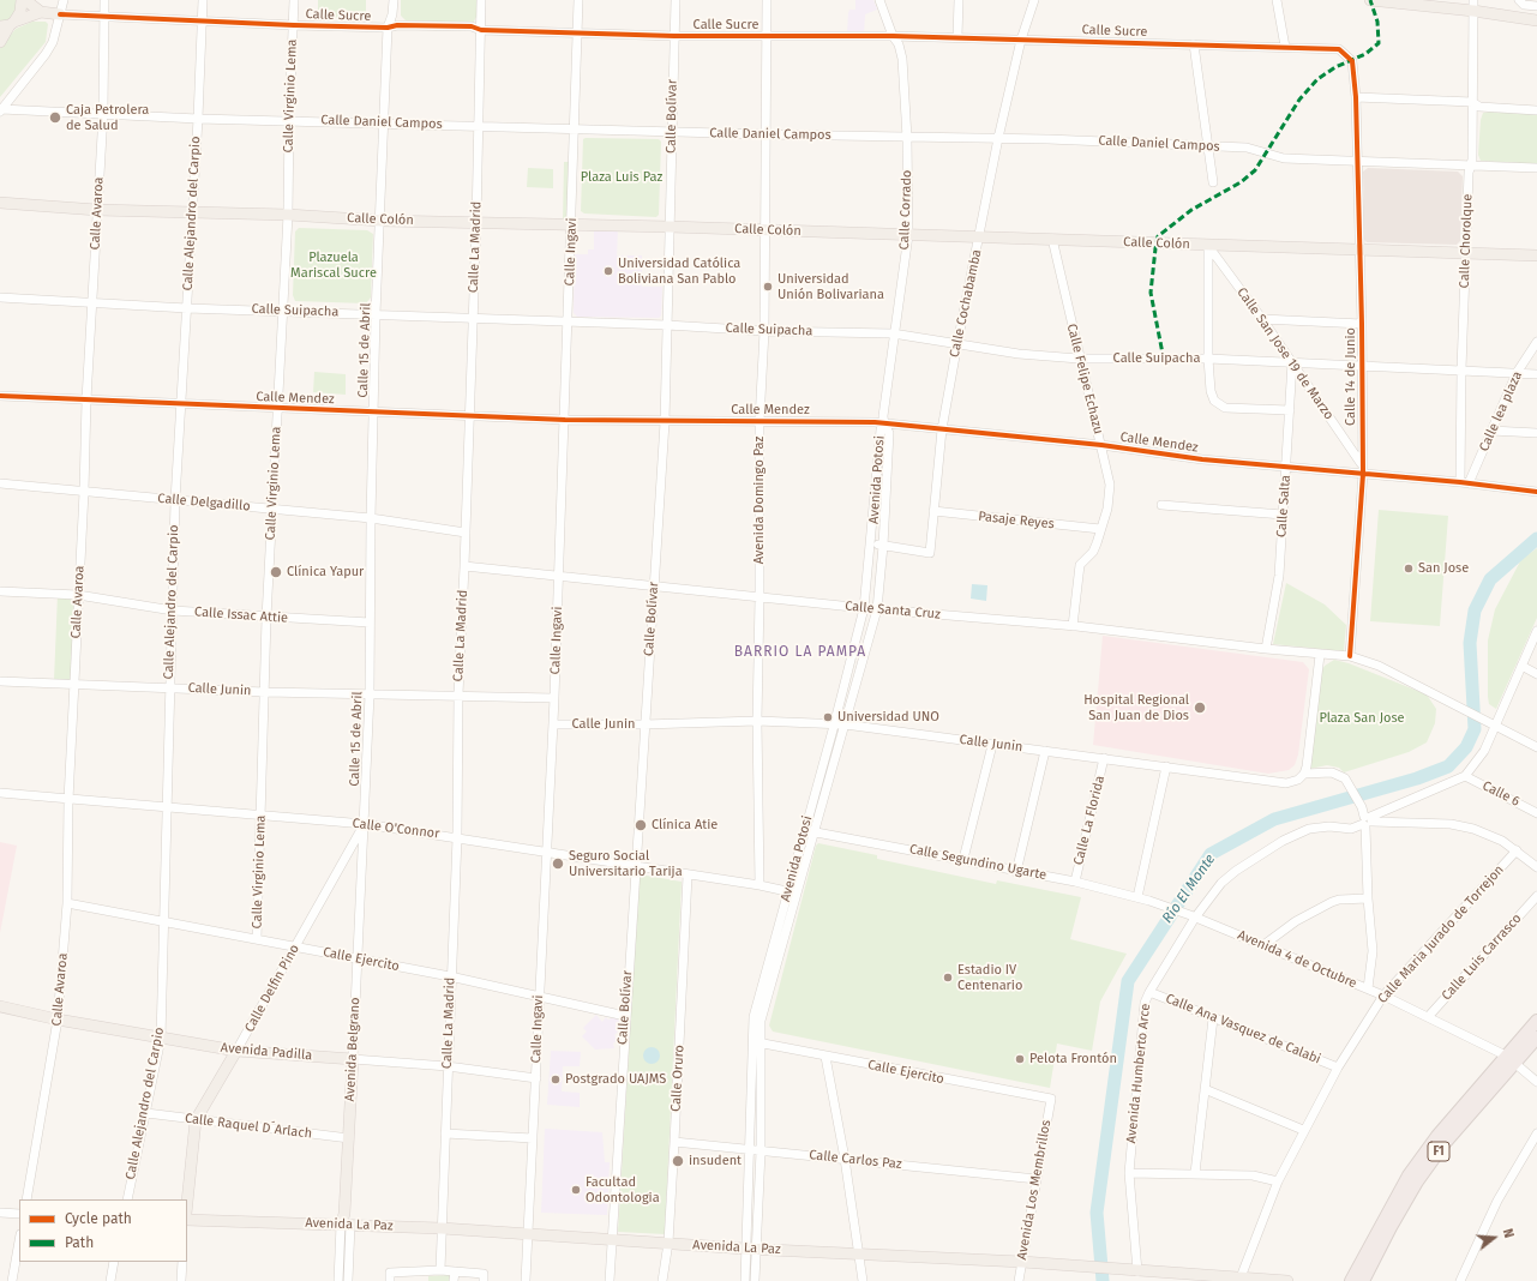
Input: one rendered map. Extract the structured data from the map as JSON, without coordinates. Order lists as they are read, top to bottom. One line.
{"streets":{"highway":["F1"],"main road":["Calle Colón","Calle Delfin Pino","Avenida Belgrano","Avenida Padilla","Avenida La Paz"],"street":["Calle Sucre","Calle Virginio Lema","Calle Bolívar","Calle Daniel Campos","Calle Corrado","Calle Avaroa","Calle Alejandro del Carpio","Calle Chorolque","Calle La Madrid","Calle Ingavi","Calle Cochabamba","Calle Suipacha","Calle 15 de Abril","Calle San Jose 19 de Marzo","Calle 14 de Junio","Calle Felipe Echazu","Calle Mendez","Calle lea plaza","Avenida Potosi","Avenida Domingo Paz","Calle Delgadillo","Calle Salta","Pasaje Reyes","Calle Santa Cruz","Calle Issac Attie","Calle Junin","Calle 6","Calle La Florida","Calle O'Connor","Calle Segundino Ugarte","Calle Maria Jurado de Torrejon","Calle Luis Carrasco","Calle Ejercito","Avenida 4 de Octubre","Calle Ana Vasquez de Calabi","Avenida Humberto Arce","Calle Oruro","Calle Raquel D´Arlach","Calle Carlos Paz","Avenida Los Membrillos"]},"crossings":[["Calle Sucre","Calle Virginio Lema"],["Calle Sucre","Calle Bolívar"],["Calle Sucre","Calle Corrado"],["Calle Sucre","Calle Avaroa"],["Calle Sucre","Calle Alejandro del Carpio"],["Calle Sucre","Calle La Madrid"],["Calle Sucre","Calle Ingavi"],["Calle Sucre","Calle Cochabamba"],["Calle Sucre","Calle 15 de Abril"],["Calle Sucre","Calle 14 de Junio"],["Calle Sucre","Avenida Domingo Paz"],["Calle Virginio Lema","Calle Daniel Campos"],["Calle Virginio Lema","Calle Colón"],["Calle Virginio Lema","Calle Suipacha"],["Calle Virginio Lema","Calle Mendez"],["Calle Virginio Lema","Calle Delgadillo"],["Calle Virginio Lema","Calle Issac Attie"],["Calle Virginio Lema","Calle Junin"],["Calle Virginio Lema","Calle O'Connor"],["Calle Virginio Lema","Calle Ejercito"],["Calle Bolívar","Calle Daniel Campos"],["Calle Bolívar","Calle Colón"],["Calle Bolívar","Calle Suipacha"],["Calle Bolívar","Calle Mendez"],["Calle Bolívar","Calle Santa Cruz"],["Calle Bolívar","Calle Junin"],["Calle Bolívar","Calle O'Connor"],["Calle Bolívar","Calle Ejercito"],["Calle Bolívar","Avenida La Paz"],["Calle Daniel Campos","Calle Corrado"],["Calle Daniel Campos","Calle Avaroa"],["Calle Daniel Campos","Calle Alejandro del Carpio"],["Calle Daniel Campos","Calle Chorolque"],["Calle Daniel Campos","Calle La Madrid"],["Calle Daniel Campos","Calle Ingavi"],["Calle Daniel Campos","Calle Cochabamba"],["Calle Daniel Campos","Calle 15 de Abril"],["Calle Daniel Campos","Calle 14 de Junio"],["Calle Daniel Campos","Avenida Domingo Paz"],["Calle Corrado","Calle Colón"],["Calle Corrado","Calle Suipacha"],["Calle Corrado","Calle Mendez"],["Calle Corrado","Avenida Potosi"],["Calle Avaroa","Calle Colón"],["Calle Avaroa","Calle Suipacha"],["Calle Avaroa","Calle Mendez"],["Calle Avaroa","Calle Delgadillo"],["Calle Avaroa","Calle Issac Attie"],["Calle Avaroa","Calle Junin"],["Calle Avaroa","Calle O'Connor"],["Calle Avaroa","Calle Ejercito"],["Calle Avaroa","Avenida Padilla"],["Calle Alejandro del Carpio","Calle Colón"],["Calle Alejandro del Carpio","Calle Suipacha"],["Calle Alejandro del Carpio","Calle Mendez"],["Calle Alejandro del Carpio","Calle Delgadillo"],["Calle Alejandro del Carpio","Calle Issac Attie"],["Calle Alejandro del Carpio","Calle Junin"],["Calle Alejandro del Carpio","Calle O'Connor"],["Calle Alejandro del Carpio","Calle Ejercito"],["Calle Alejandro del Carpio","Avenida Padilla"],["Calle Alejandro del Carpio","Calle Raquel D´Arlach"],["Calle Colón","Calle Chorolque"],["Calle Colón","Calle La Madrid"],["Calle Colón","Calle Ingavi"],["Calle Colón","Calle Cochabamba"],["Calle Colón","Calle 15 de Abril"],["Calle Colón","Calle San Jose 19 de Marzo"],["Calle Colón","Calle 14 de Junio"],["Calle Colón","Calle Felipe Echazu"],["Calle Colón","Avenida Domingo Paz"],["Calle Chorolque","Calle Suipacha"],["Calle Chorolque","Calle Mendez"],["Calle Chorolque","Calle lea plaza"],["Calle La Madrid","Calle Suipacha"],["Calle La Madrid","Calle Mendez"],["Calle La Madrid","Calle Delgadillo"],["Calle La Madrid","Calle Santa Cruz"],["Calle La Madrid","Calle Junin"],["Calle La Madrid","Calle O'Connor"],["Calle La Madrid","Calle Ejercito"],["Calle La Madrid","Avenida Padilla"],["Calle La Madrid","Avenida La Paz"],["Calle Ingavi","Calle Suipacha"],["Calle Ingavi","Calle Mendez"],["Calle Ingavi","Calle Santa Cruz"],["Calle Ingavi","Calle Junin"],["Calle Ingavi","Calle O'Connor"],["Calle Ingavi","Calle Ejercito"],["Calle Ingavi","Avenida Padilla"],["Calle Ingavi","Avenida La Paz"],["Calle Cochabamba","Calle Suipacha"],["Calle Cochabamba","Calle Mendez"],["Calle Cochabamba","Avenida Potosi"],["Calle Cochabamba","Pasaje Reyes"],["Calle Suipacha","Calle 15 de Abril"],["Calle Suipacha","Calle San Jose 19 de Marzo"],["Calle Suipacha","Calle 14 de Junio"],["Calle Suipacha","Calle Felipe Echazu"],["Calle Suipacha","Calle lea plaza"],["Calle Suipacha","Avenida Domingo Paz"],["Calle Suipacha","Calle Salta"],["Calle 15 de Abril","Calle Mendez"],["Calle 15 de Abril","Calle Delgadillo"],["Calle 15 de Abril","Calle Issac Attie"],["Calle 15 de Abril","Calle Junin"],["Calle 15 de Abril","Calle O'Connor"],["Calle 15 de Abril","Calle Delfin Pino"],["Calle 15 de Abril","Avenida Belgrano"],["Calle San Jose 19 de Marzo","Calle 14 de Junio"],["Calle San Jose 19 de Marzo","Calle Salta"],["Calle 14 de Junio","Calle Mendez"],["Calle 14 de Junio","Calle Santa Cruz"],["Calle Felipe Echazu","Calle Mendez"],["Calle Felipe Echazu","Pasaje Reyes"],["Calle Felipe Echazu","Calle Santa Cruz"],["Calle Mendez","Calle lea plaza"],["Calle Mendez","Avenida Potosi"],["Calle Mendez","Avenida Domingo Paz"],["Calle Mendez","Calle Salta"],["Avenida Potosi","Calle Santa Cruz"],["Avenida Potosi","Calle Junin"],["Avenida Potosi","Calle O'Connor"],["Avenida Potosi","Calle Segundino Ugarte"],["Avenida Potosi","Calle Ejercito"],["Avenida Potosi","Calle Carlos Paz"],["Avenida Potosi","Avenida La Paz"],["Avenida Domingo Paz","Calle Santa Cruz"],["Avenida Domingo Paz","Calle Junin"],["Avenida Domingo Paz","Calle O'Connor"],["Calle Salta","Calle Santa Cruz"],["Calle Junin","Calle La Florida"],["Calle Junin","Avenida Humberto Arce"],["Calle La Florida","Calle Segundino Ugarte"],["Calle O'Connor","Calle Delfin Pino"],["Calle O'Connor","Avenida Belgrano"],["Calle O'Connor","Calle Oruro"],["Calle Segundino Ugarte","Avenida 4 de Octubre"],["Calle Maria Jurado de Torrejon","Avenida 4 de Octubre"],["Calle Maria Jurado de Torrejon","Calle Ana Vasquez de Calabi"],["Calle Maria Jurado de Torrejon","Avenida La Paz"],["Calle Luis Carrasco","Avenida 4 de Octubre"],["Calle Ejercito","Calle Delfin Pino"],["Calle Ejercito","Avenida Belgrano"],["Calle Ejercito","Avenida Los Membrillos"],["Avenida 4 de Octubre","Avenida Humberto Arce"],["Avenida 4 de Octubre","F1"],["Calle Delfin Pino","Avenida Belgrano"],["Calle Delfin Pino","Avenida Padilla"],["Calle Delfin Pino","Calle Raquel D´Arlach"],["Calle Ana Vasquez de Calabi","Avenida Humberto Arce"],["Avenida Belgrano","Avenida Padilla"],["Avenida Belgrano","Calle Raquel D´Arlach"],["Avenida Belgrano","Avenida La Paz"],["Avenida Humberto Arce","Avenida La Paz"],["Calle Oruro","Calle Carlos Paz"],["Calle Oruro","Avenida La Paz"],["Calle Carlos Paz","Avenida Los Membrillos"],["Avenida Los Membrillos","Avenida La Paz"]],"districts":["BARRIO LA PAMPA"],"water":["Río El Monte"],"parks":["Plaza Luis Paz","Plazuela Mariscal Sucre","Plaza San Jose"],"places":["Caja Petrolera de Salud","Universidad Católica Boliviana San Pablo","Universidad Unión Bolivariana","San Jose","Clínica Yapur","Hospital Regional San Juan de Dios","Universidad UNO","Clínica Atie","Seguro Social Universitario Tarija","Estadio IV Centenario","Pelota Frontón","Postgrado UAJMS","insudent","Facultad Odontologia"],"legend":["Cycle path","Path"],"north":"right"}
